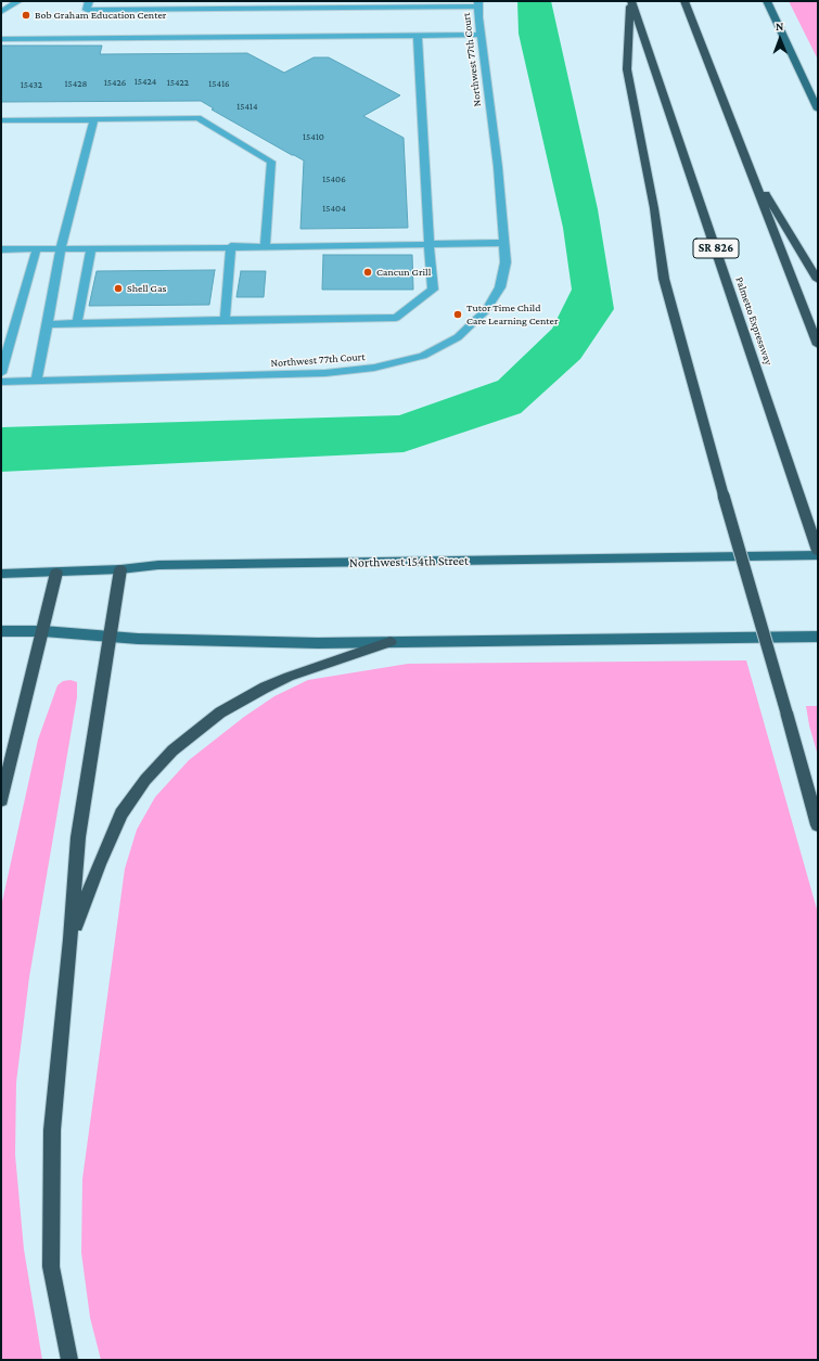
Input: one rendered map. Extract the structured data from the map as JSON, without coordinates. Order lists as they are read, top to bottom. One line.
{"streets":{"highway":["SR 826","Palmetto Expressway"],"main road":["Northwest 154th Street"],"street":["Northwest 77th Court"]},"places":["Bob Graham Education Center","Cancun Grill","Shell Gas","Tutor Time Child Care Learning Center"],"house_numbers":["15424","15426","15422","15428","15416","15432","15414","15410","15406","15404"],"north":"top"}
